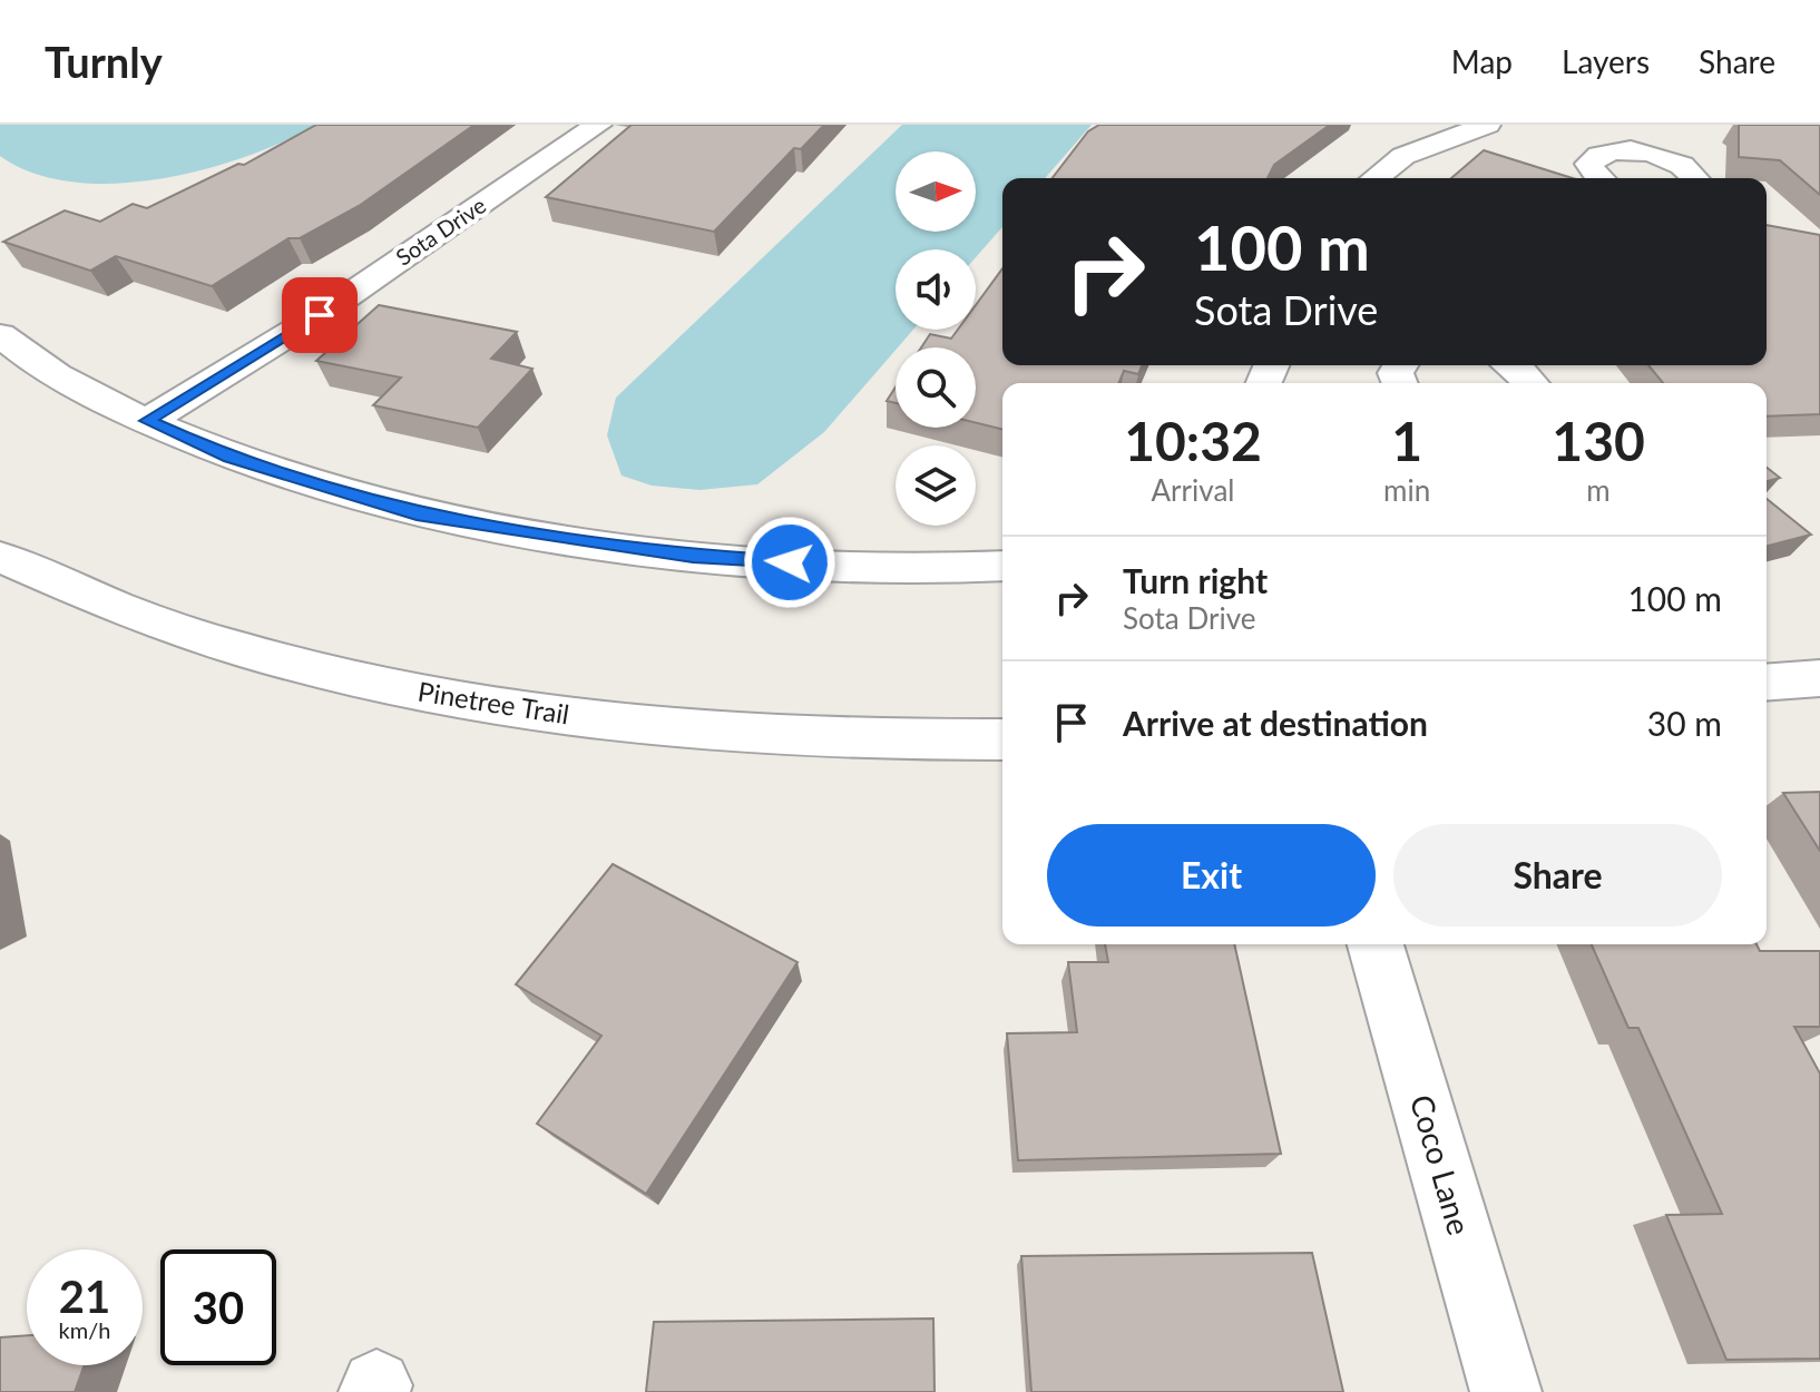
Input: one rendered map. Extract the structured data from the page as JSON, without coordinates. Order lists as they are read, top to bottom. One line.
{"streets":{"street":["Sota Drive","Pinetree Trail","Coco Lane"]},"north":"right","page":{"header":"Turnly","nav":["Map","Layers","Share"],"turn":["100 m","Sota Drive"],"eta":["10:32","Arrival","1","min","130","m"],"list":[{"name":"Turn right","note":"Sota Drive","value":"100 m"},{"name":"Arrive at destination","value":"30 m"}],"buttons":["Exit","Share"],"speed":"21 km/h","limit":"30"}}
